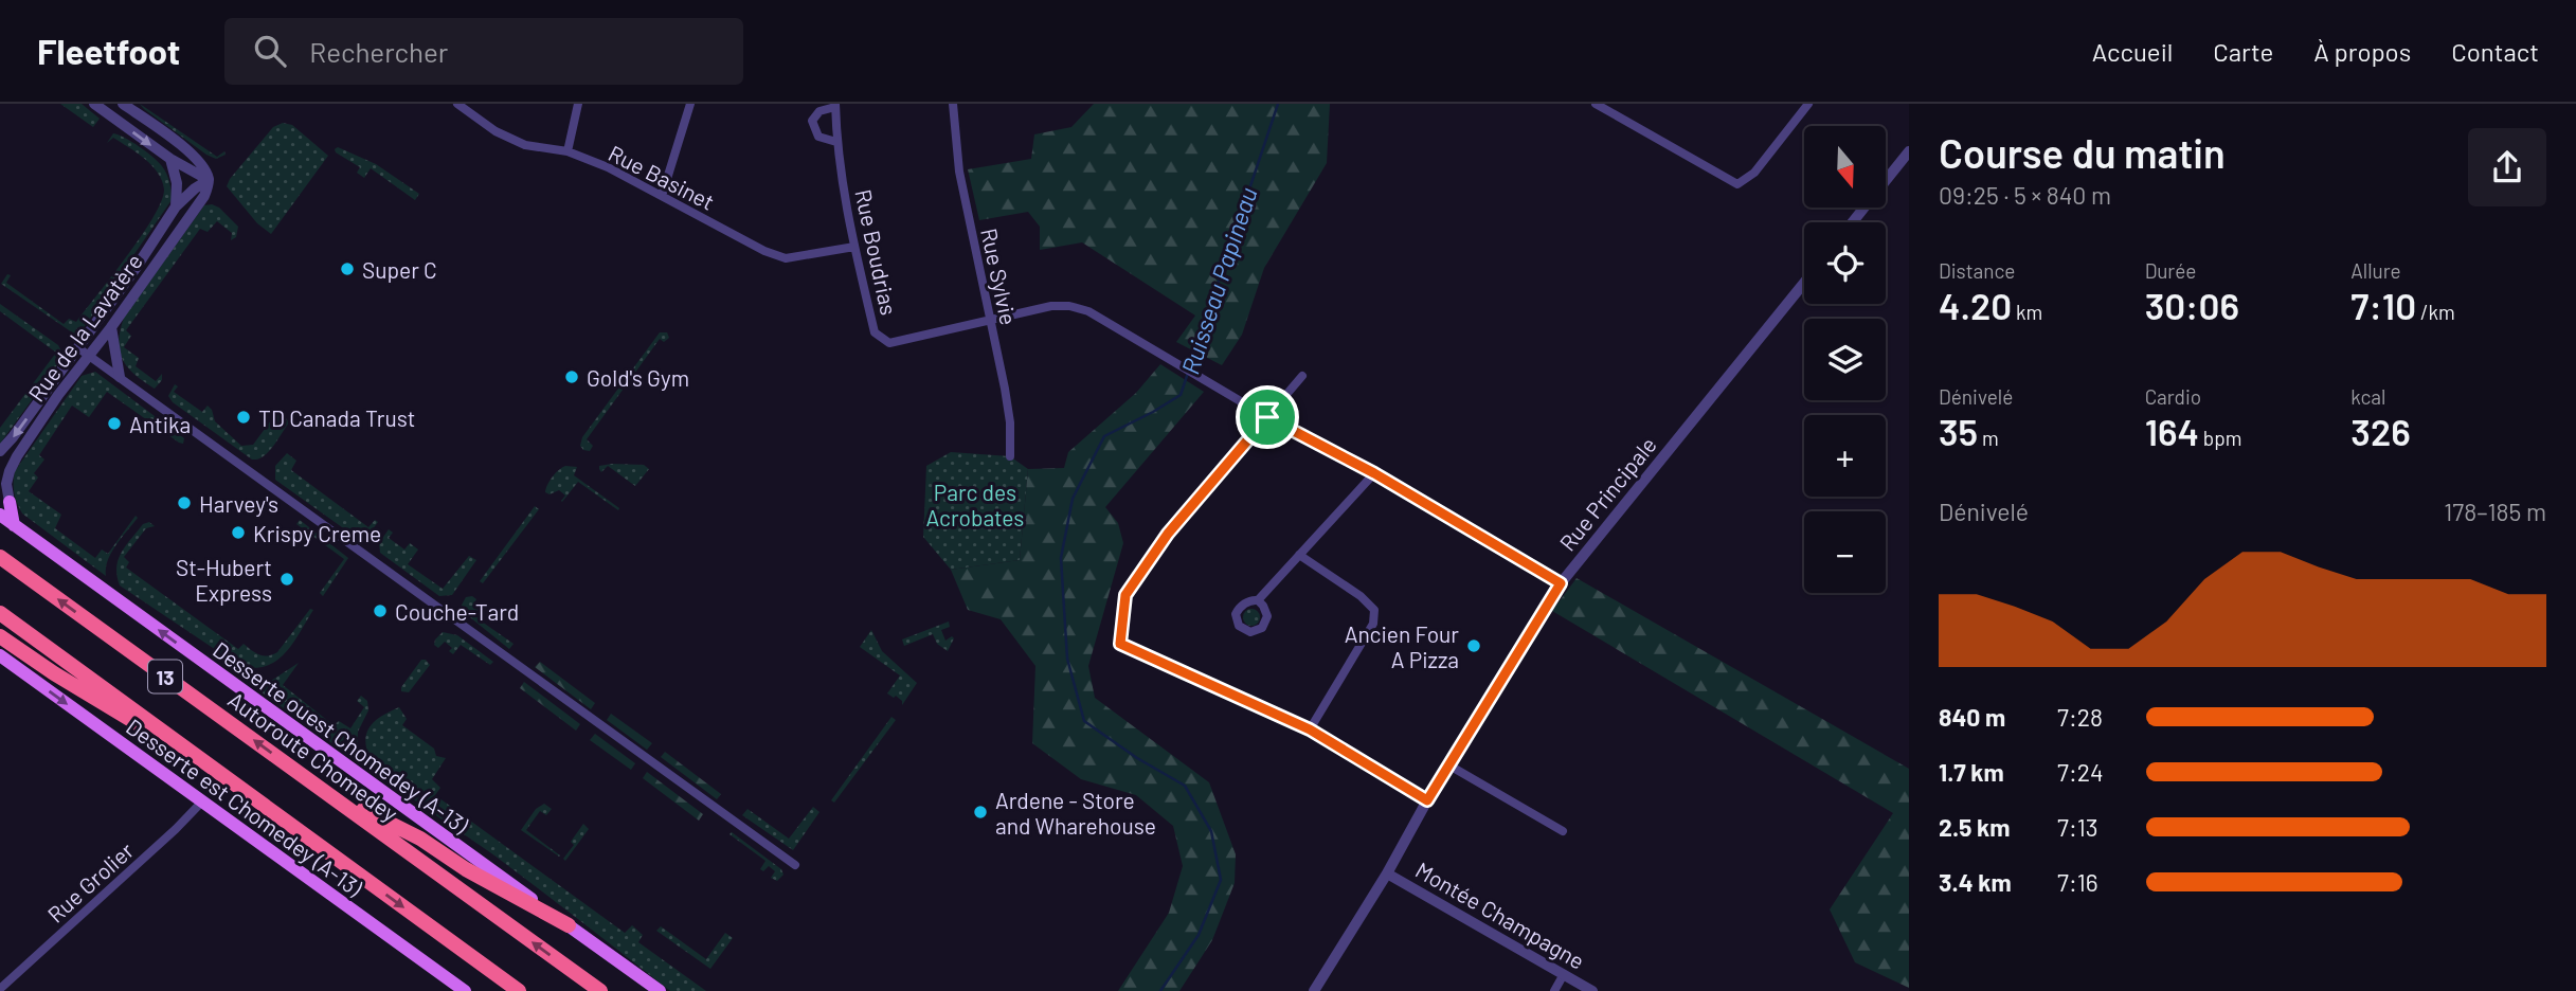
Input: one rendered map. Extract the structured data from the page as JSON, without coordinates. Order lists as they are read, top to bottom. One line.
{"streets":{"highway":["13","Autoroute Chomedey"],"main road":["Desserte ouest Chomedey (A-13)","Desserte est Chomedey (A-13)"],"street":["Rue Basinet","Rue Boudrias","Rue Sylvie","Rue de la Lavatère","Rue Principale","Rue Grolier","Montée Champagne"]},"crossings":[["Rue Basinet","Rue Boudrias"],["Rue Boudrias","Rue Sylvie"],["Rue Boudrias","Rue Principale"],["Rue Principale","Montée Champagne"],["Desserte est Chomedey (A-13)","Rue Grolier"]],"one_way":["Desserte ouest Chomedey (A-13)","Desserte est Chomedey (A-13)"],"water":["Ruisseau Papineau"],"parks":["Parc des Acrobates"],"places":["Super C","Gold's Gym","TD Canada Trust","Antika","Harvey's","Krispy Creme","St-Hubert Express","Couche-Tard","Ancien Four A Pizza","Ardene - Store and Wharehouse"],"north":"bottom","page":{"header":"Fleetfoot","search":"Rechercher","nav":["Accueil","Carte","À propos","Contact"],"heading":["Course du matin","09:25 · 5 × 840 m"],"map_buttons":["+","−"],"stats":[["Distance","4.20 km"],["Durée","30:06"],["Allure","7:10 /km"],["Dénivelé","35 m"],["Cardio","164 bpm"],["kcal","326"]],"chart":["Dénivelé","178–185 m"],"list":[{"name":"840 m","note":"7:28"},{"name":"1.7 km","note":"7:24"},{"name":"2.5 km","note":"7:13"},{"name":"3.4 km","note":"7:16"}]}}
